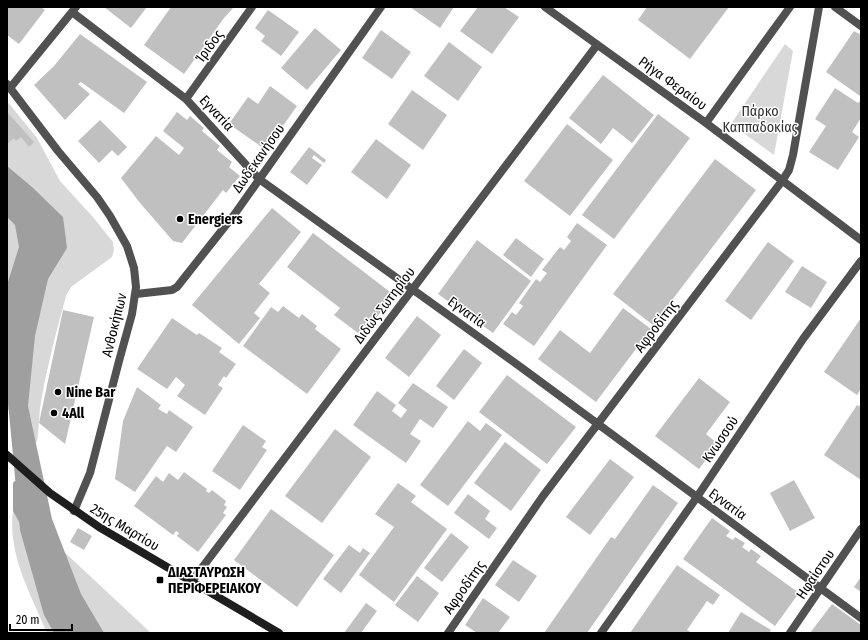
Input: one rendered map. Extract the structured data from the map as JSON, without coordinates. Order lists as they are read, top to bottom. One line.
{"streets":{"main road":["25ης Μαρτίου"],"street":["Ίριδος","Ρήγα Φεραίου","Εγνατία","Δωδεκανήσου","Διδώς Σωτηρίου","Ανθοκήπων","Αφροδίτης","Κνωσσού","Ηφαίστου"]},"crossings":[["Ίριδος","Εγνατία"],["Ρήγα Φεραίου","Διδώς Σωτηρίου"],["Ρήγα Φεραίου","Αφροδίτης"],["Εγνατία","Δωδεκανήσου"],["Εγνατία","Διδώς Σωτηρίου"],["Εγνατία","Αφροδίτης"],["Εγνατία","Κνωσσού"],["Εγνατία","Ηφαίστου"],["Δωδεκανήσου","Ανθοκήπων"],["Διδώς Σωτηρίου","25ης Μαρτίου"],["Ανθοκήπων","25ης Μαρτίου"]],"parks":["Πάρκο Καππαδοκίας"],"places":{"other":["Energiers","Nine Bar","4All"],"transit":["ΔΙΑΣΤΑΥΡΩΣΗ ΠΕΡΙΦΕΡΕΙΑΚΟΥ"]},"scale_bar":"20 m"}
